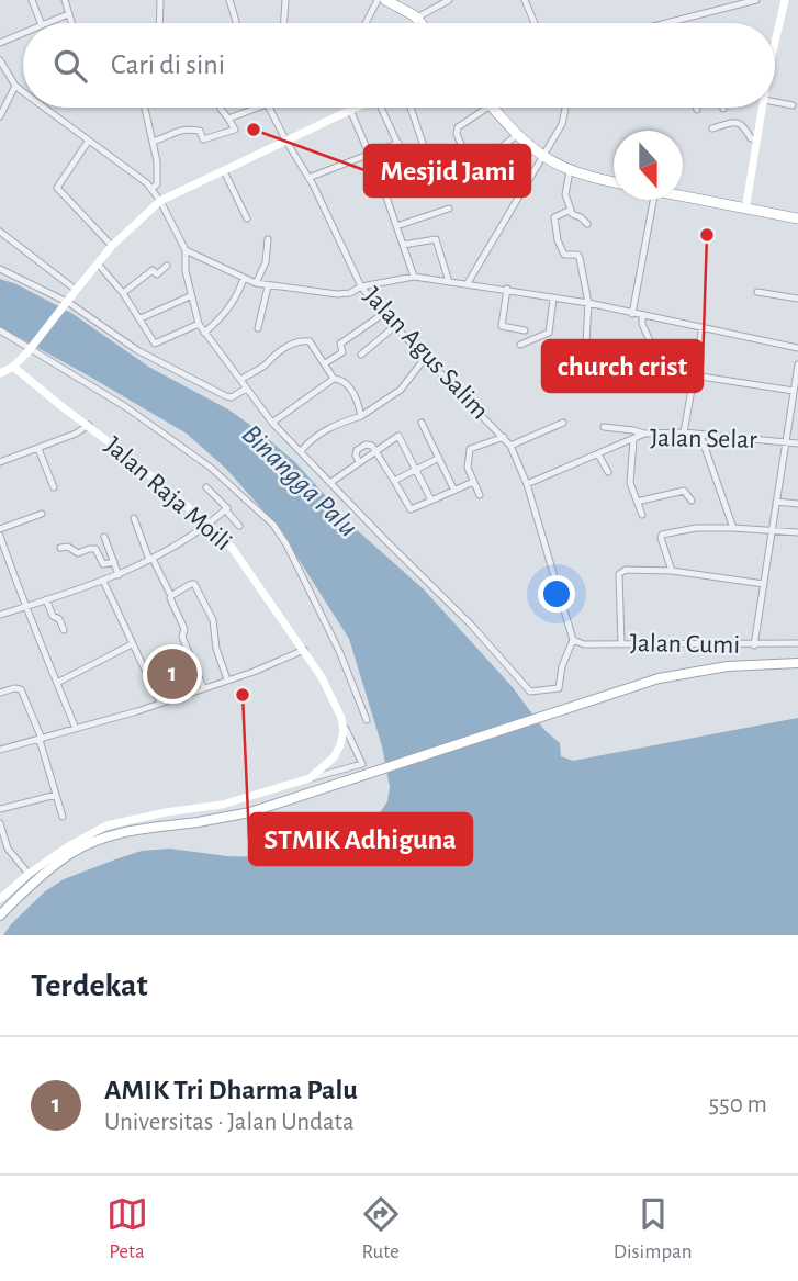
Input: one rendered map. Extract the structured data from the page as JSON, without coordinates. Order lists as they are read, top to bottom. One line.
{"streets":{"street":["Jalan Agus Salim","Jalan Selar","Jalan Raja Moili","Jalan Cumi"]},"crossings":[["Jalan Agus Salim","Jalan Selar"],["Jalan Agus Salim","Jalan Cumi"]],"water":["Binangga Palu"],"places":["Mesjid Jami","church crist","STMIK Adhiguna"],"north":"bottom","page":{"search":"Cari di sini","pins":"1","heading":"Terdekat","list":[{"mark":"1","name":"AMIK Tri Dharma Palu","note":"Universitas · Jalan Undata","value":"550 m"}],"nav":["Peta","Rute","Disimpan"]}}
